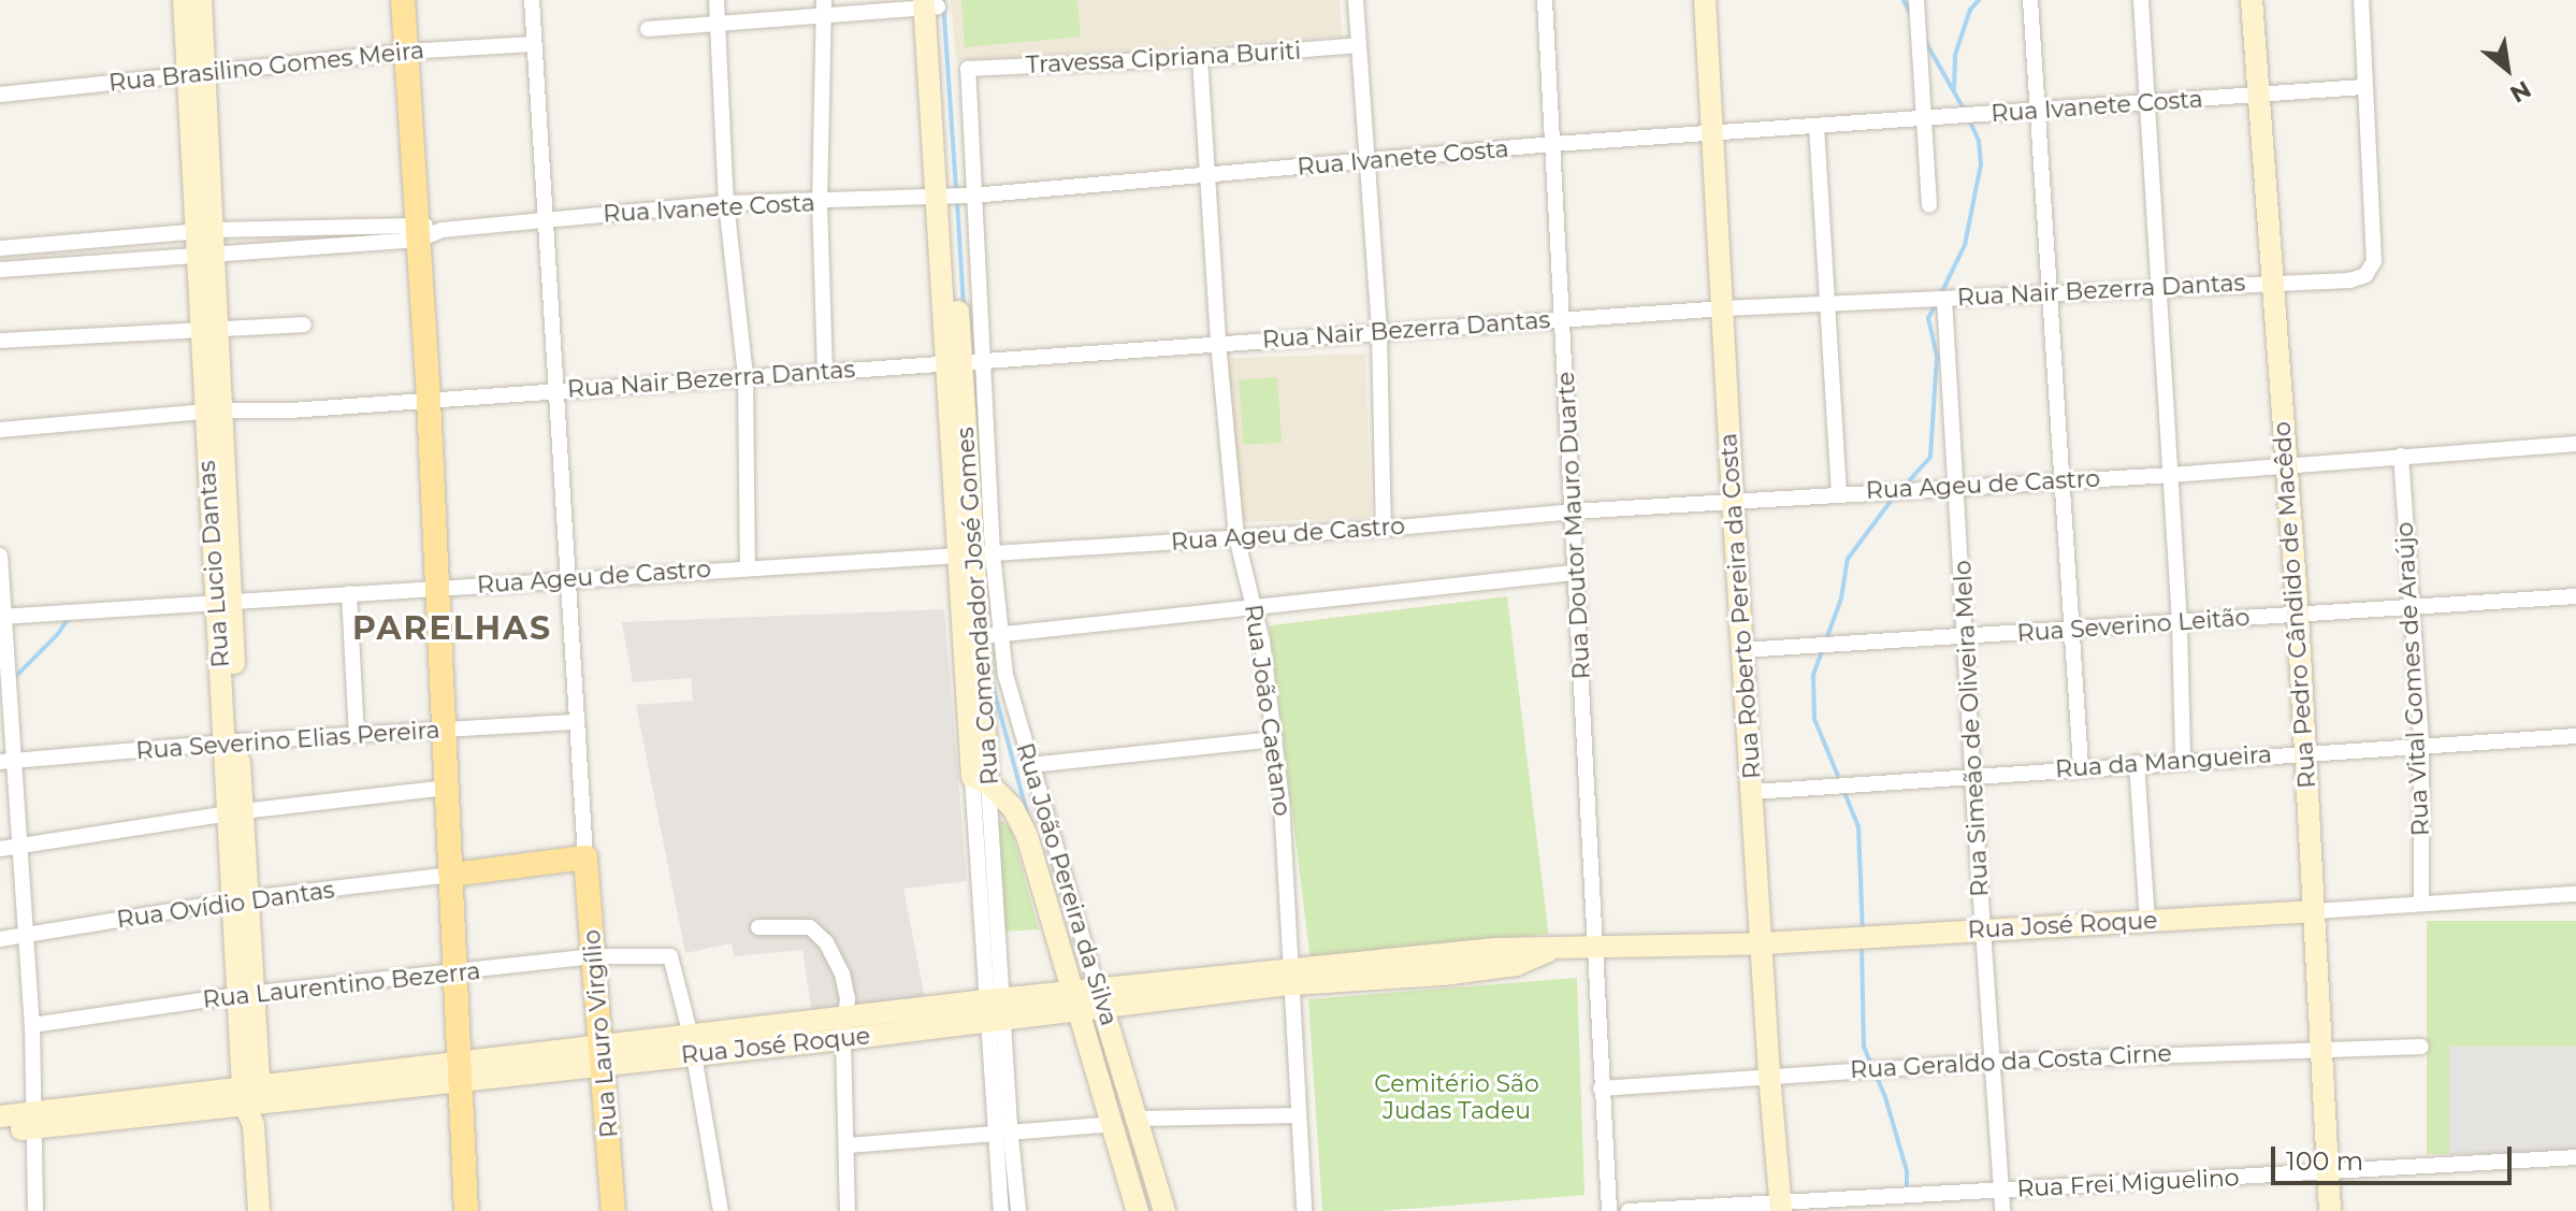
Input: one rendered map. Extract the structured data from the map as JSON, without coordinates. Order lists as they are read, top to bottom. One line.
{"streets":{"main road":["Rua Lauro Virgílio"],"street":["Travessa Cipriana Buriti","Rua Brasilino Gomes Meira","Rua Ivanete Costa","Rua Nair Bezerra Dantas","Rua Ageu de Castro","Rua Doutor Mauro Duarte","Rua Lucio Dantas","Rua Pedro Cândido de Macêdo","Rua Comendador José Gomes","Rua Roberto Pereira da Costa","Rua Severino Leitão","Rua Vital Gomes de Araújo","Rua João Caetano","Rua Simeão de Oliveira Melo","Rua Severino Elias Pereira","Rua da Mangueira","Rua João Pereira da Silva","Rua Ovídio Dantas","Rua José Roque","Rua Laurentino Bezerra","Rua Geraldo da Costa Cirne","Rua Frei Miguelino"]},"crossings":[["Travessa Cipriana Buriti","Rua Ivanete Costa"],["Travessa Cipriana Buriti","Rua Comendador José Gomes"],["Travessa Cipriana Buriti","Rua João Caetano"],["Rua Brasilino Gomes Meira","Rua Lucio Dantas"],["Rua Ivanete Costa","Rua Nair Bezerra Dantas"],["Rua Ivanete Costa","Rua Doutor Mauro Duarte"],["Rua Ivanete Costa","Rua Lucio Dantas"],["Rua Ivanete Costa","Rua Pedro Cândido de Macêdo"],["Rua Ivanete Costa","Rua Comendador José Gomes"],["Rua Ivanete Costa","Rua Roberto Pereira da Costa"],["Rua Ivanete Costa","Rua João Caetano"],["Rua Nair Bezerra Dantas","Rua Doutor Mauro Duarte"],["Rua Nair Bezerra Dantas","Rua Lucio Dantas"],["Rua Nair Bezerra Dantas","Rua Pedro Cândido de Macêdo"],["Rua Nair Bezerra Dantas","Rua Comendador José Gomes"],["Rua Nair Bezerra Dantas","Rua Roberto Pereira da Costa"],["Rua Nair Bezerra Dantas","Rua João Caetano"],["Rua Nair Bezerra Dantas","Rua Simeão de Oliveira Melo"],["Rua Ageu de Castro","Rua Doutor Mauro Duarte"],["Rua Ageu de Castro","Rua Lucio Dantas"],["Rua Ageu de Castro","Rua Pedro Cândido de Macêdo"],["Rua Ageu de Castro","Rua Comendador José Gomes"],["Rua Ageu de Castro","Rua Roberto Pereira da Costa"],["Rua Ageu de Castro","Rua Vital Gomes de Araújo"],["Rua Ageu de Castro","Rua João Caetano"],["Rua Ageu de Castro","Rua Simeão de Oliveira Melo"],["Rua Doutor Mauro Duarte","Rua José Roque"],["Rua Doutor Mauro Duarte","Rua Geraldo da Costa Cirne"],["Rua Lucio Dantas","Rua Severino Elias Pereira"],["Rua Lucio Dantas","Rua Ovídio Dantas"],["Rua Lucio Dantas","Rua José Roque"],["Rua Lucio Dantas","Rua Laurentino Bezerra"],["Rua Pedro Cândido de Macêdo","Rua Severino Leitão"],["Rua Pedro Cândido de Macêdo","Rua da Mangueira"],["Rua Pedro Cândido de Macêdo","Rua José Roque"],["Rua Pedro Cândido de Macêdo","Rua Geraldo da Costa Cirne"],["Rua Pedro Cândido de Macêdo","Rua Frei Miguelino"],["Rua Comendador José Gomes","Rua João Pereira da Silva"],["Rua Comendador José Gomes","Rua José Roque"],["Rua Roberto Pereira da Costa","Rua Severino Leitão"],["Rua Roberto Pereira da Costa","Rua da Mangueira"],["Rua Roberto Pereira da Costa","Rua José Roque"],["Rua Roberto Pereira da Costa","Rua Geraldo da Costa Cirne"],["Rua Roberto Pereira da Costa","Rua Frei Miguelino"],["Rua Severino Leitão","Rua Vital Gomes de Araújo"],["Rua Severino Leitão","Rua Simeão de Oliveira Melo"],["Rua Vital Gomes de Araújo","Rua da Mangueira"],["Rua Vital Gomes de Araújo","Rua José Roque"],["Rua João Caetano","Rua José Roque"],["Rua Simeão de Oliveira Melo","Rua da Mangueira"],["Rua Simeão de Oliveira Melo","Rua José Roque"],["Rua Simeão de Oliveira Melo","Rua Geraldo da Costa Cirne"],["Rua Simeão de Oliveira Melo","Rua Frei Miguelino"],["Rua João Pereira da Silva","Rua José Roque"],["Rua José Roque","Rua Laurentino Bezerra"],["Rua José Roque","Rua Lauro Virgílio"],["Rua Laurentino Bezerra","Rua Lauro Virgílio"]],"districts":["PARELHAS"],"parks":["Cemitério São Judas Tadeu"],"scale_bar":"100 m","north":"bottom right"}
